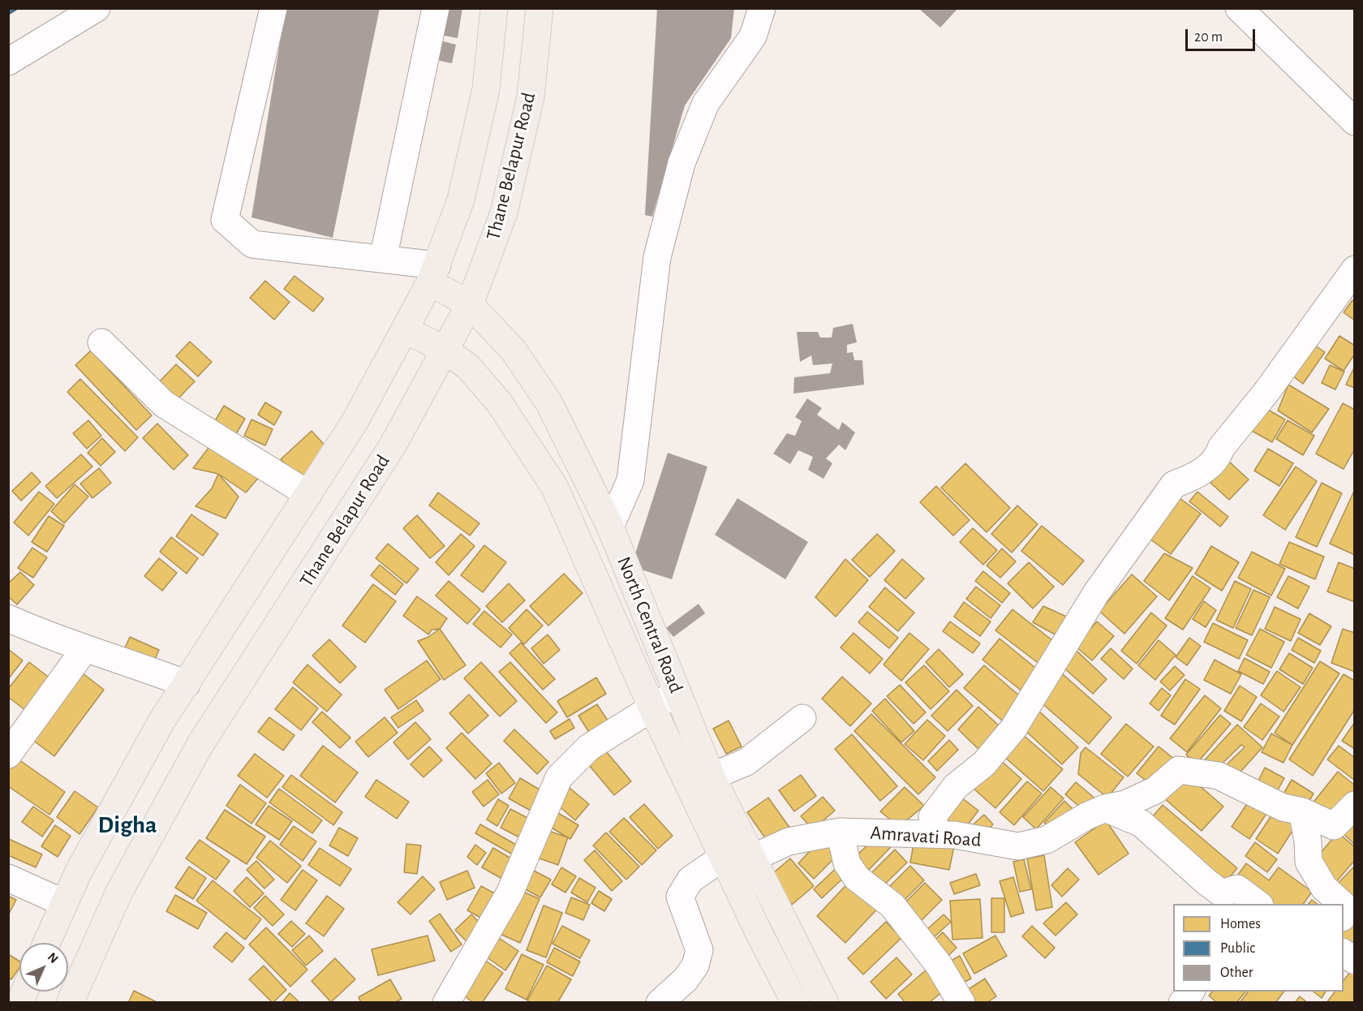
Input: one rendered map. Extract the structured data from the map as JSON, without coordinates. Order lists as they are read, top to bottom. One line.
{"streets":{"main road":["Thane Belapur Road","North Central Road"],"street":["Amravati Road"]},"crossings":[["Thane Belapur Road","North Central Road"],["North Central Road","Amravati Road"]],"districts":["Digha"],"legend":["Homes","Public","Other"],"scale_bar":"20 m","north":"top right"}
